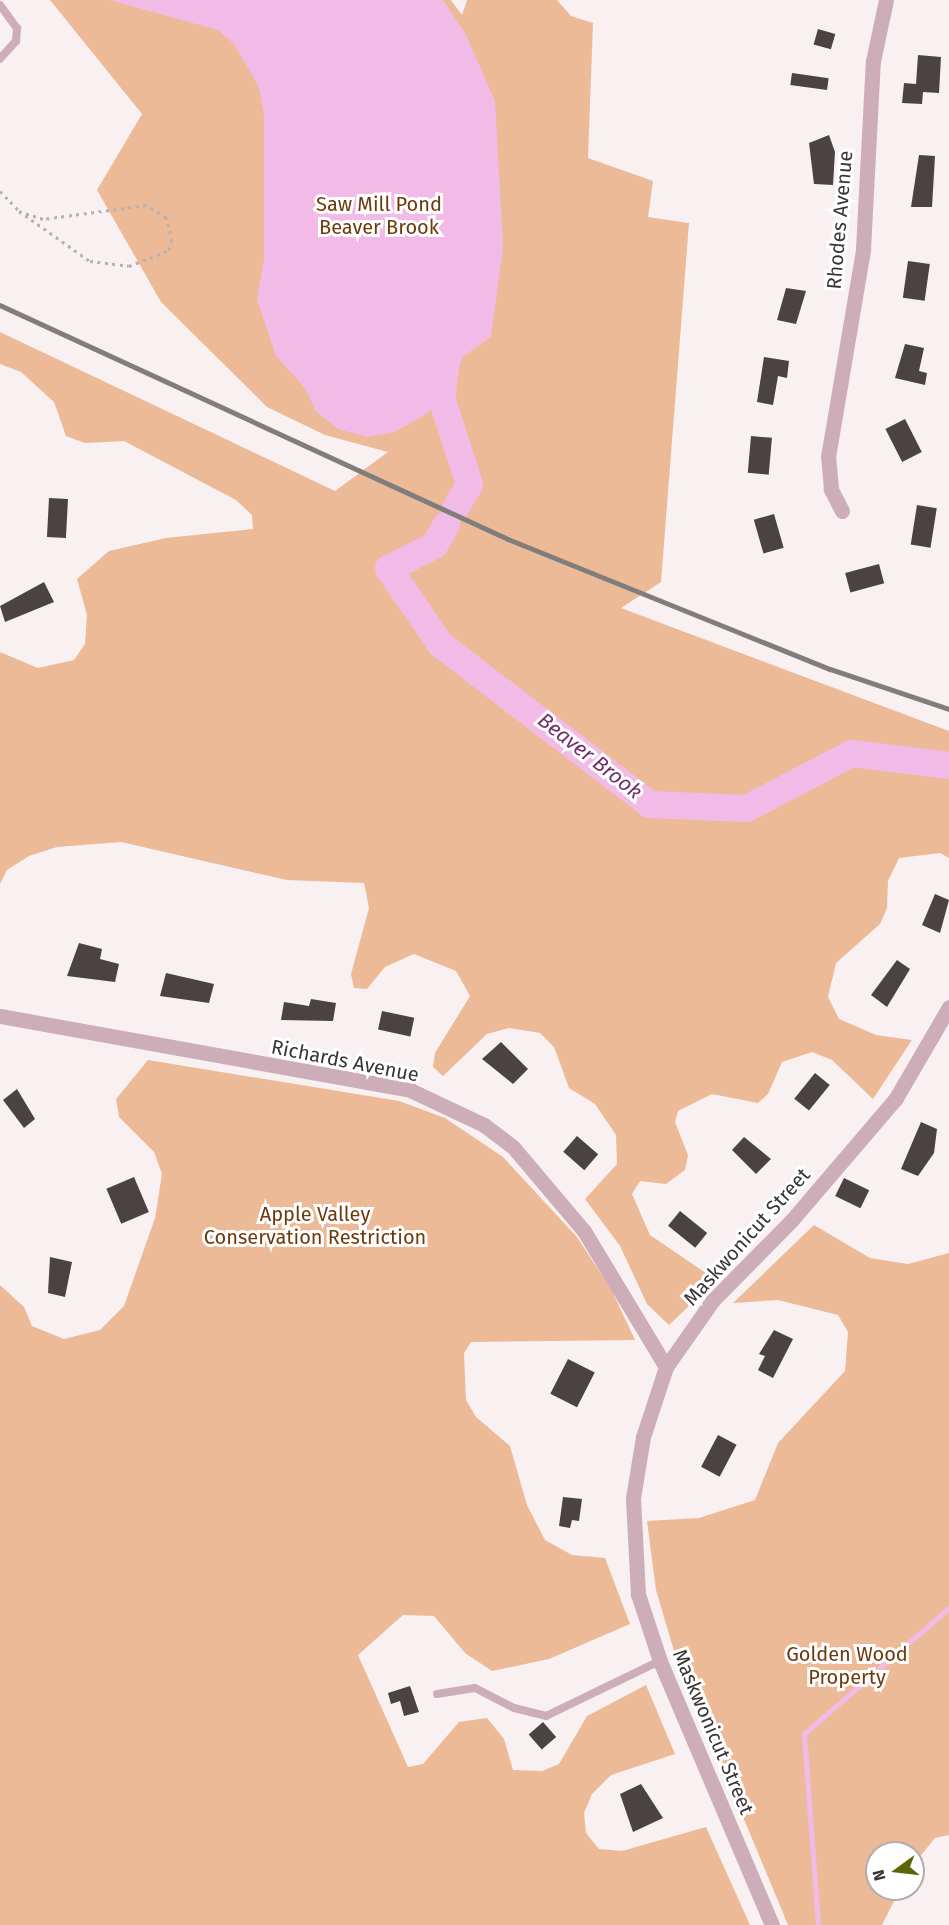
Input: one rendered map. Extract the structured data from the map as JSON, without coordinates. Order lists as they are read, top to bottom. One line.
{"streets":{"street":["Rhodes Avenue","Richards Avenue","Maskwonicut Street"]},"crossings":[["Richards Avenue","Maskwonicut Street"]],"water":["Beaver Brook"],"parks":["Saw Mill Pond Beaver Brook","Apple Valley Conservation Restriction","Golden Wood Property"],"north":"left"}
